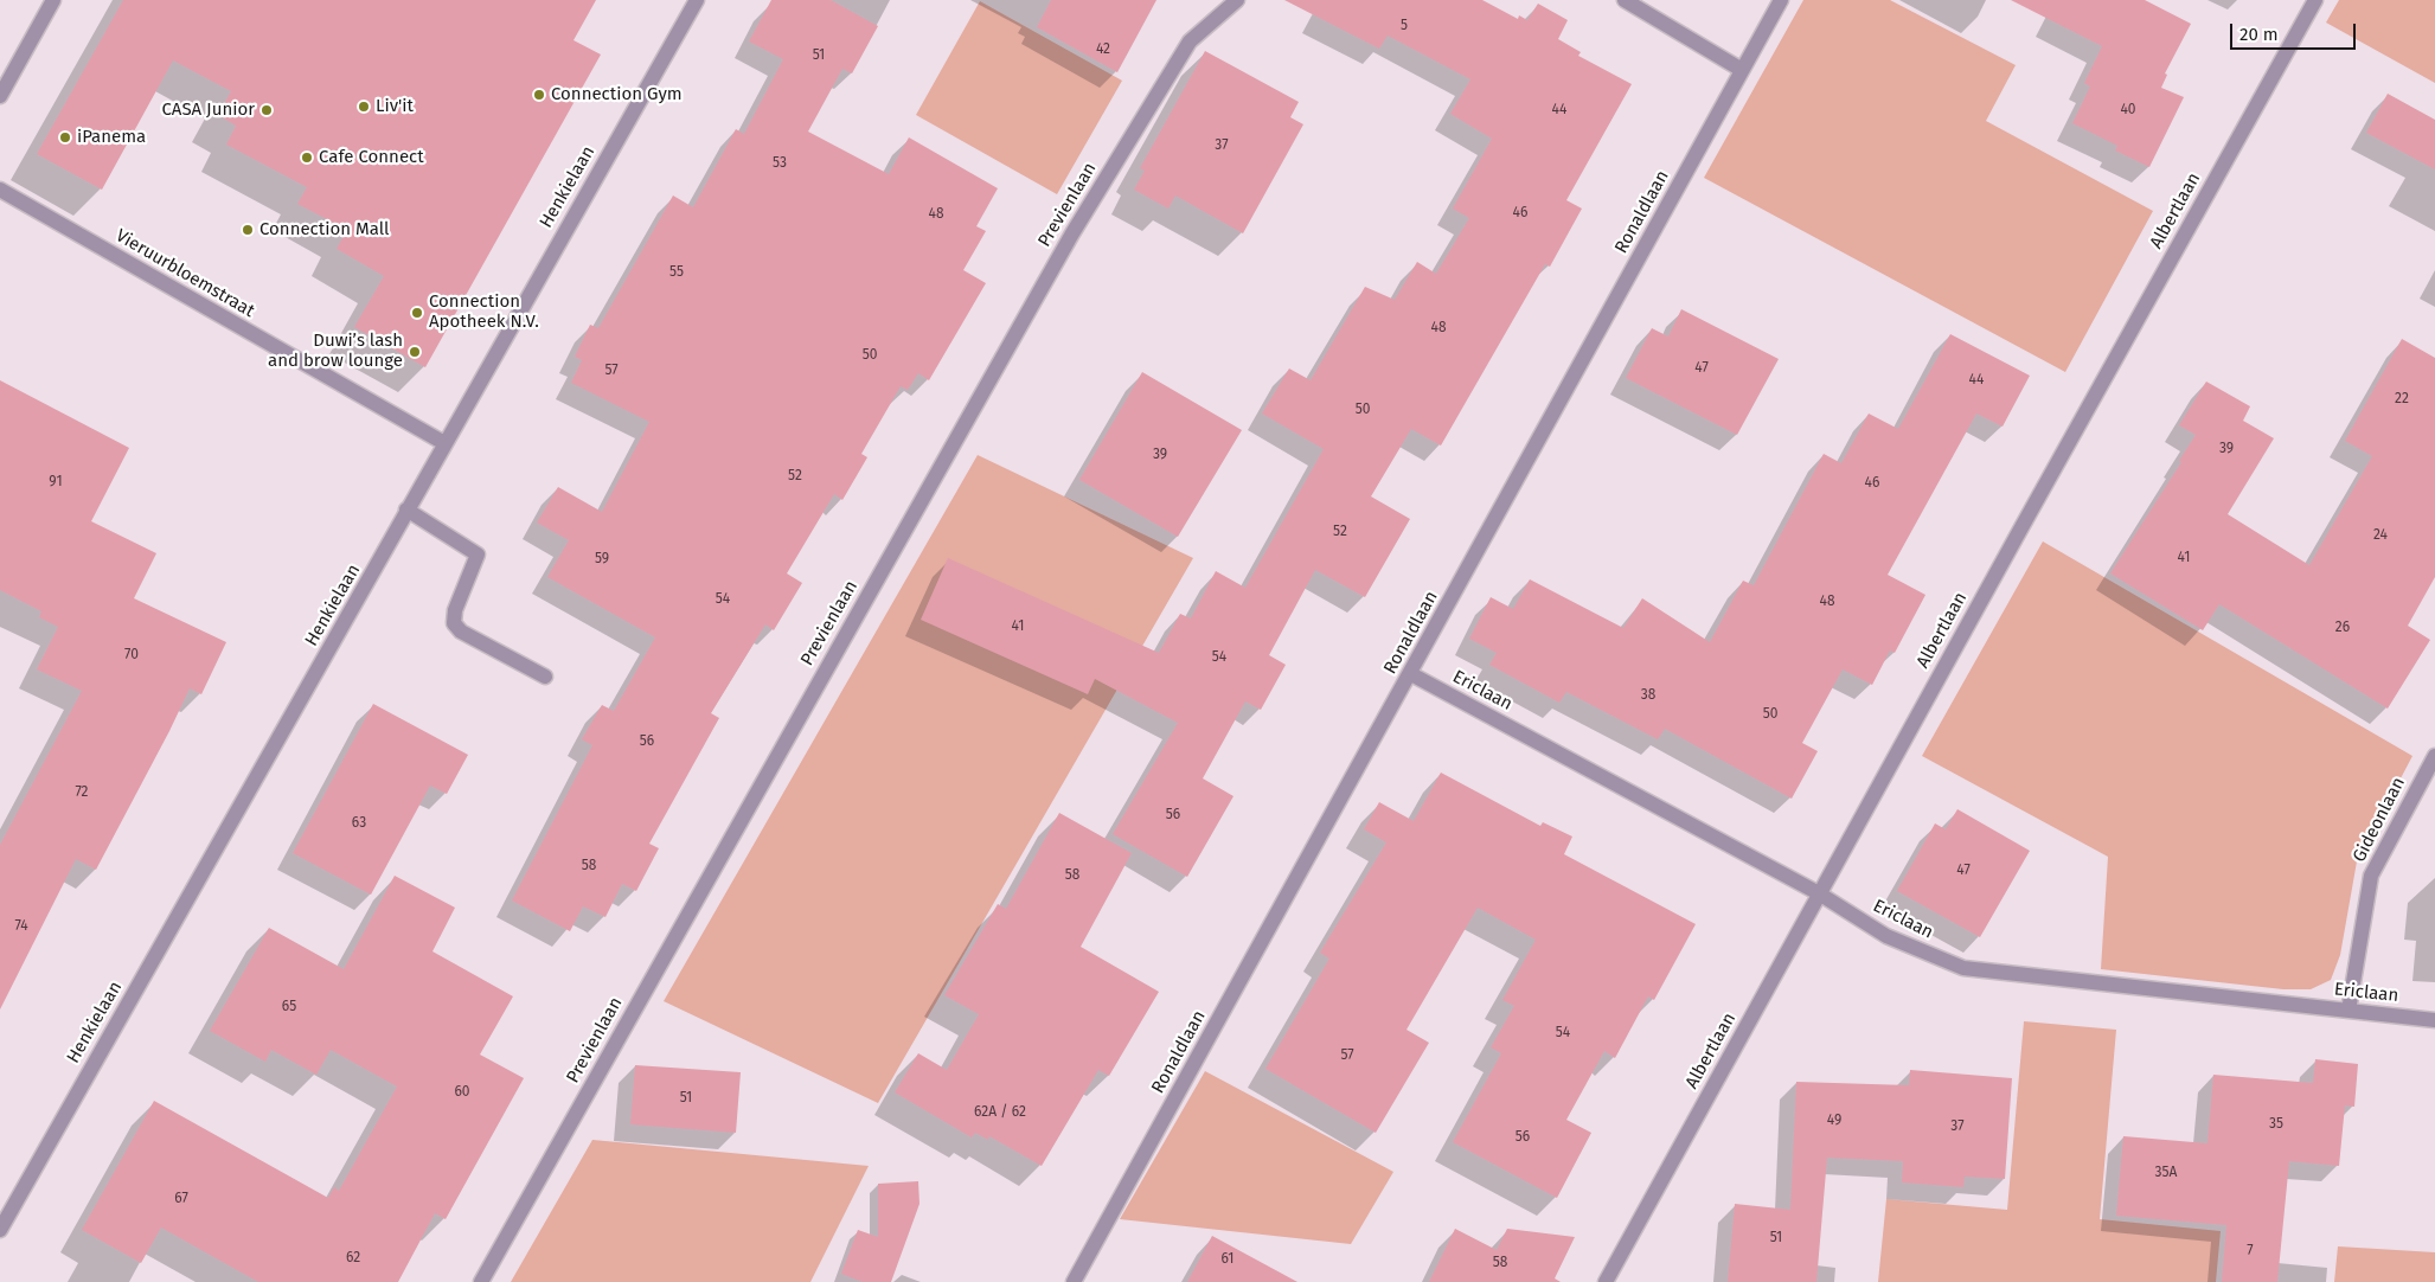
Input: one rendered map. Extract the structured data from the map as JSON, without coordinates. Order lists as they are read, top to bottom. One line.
{"streets":{"street":["Henkielaan","Previenlaan","Albertlaan","Ronaldlaan","Vieruurbloemstraat","Ericlaan","Gideonlaan"]},"crossings":[["Henkielaan","Vieruurbloemstraat"],["Albertlaan","Ericlaan"],["Ronaldlaan","Ericlaan"],["Ericlaan","Gideonlaan"]],"places":["Connection Gym","Liv'it","CASA Junior","iPanema","Cafe Connect","Connection Mall","Connection Apotheek N.V.","Duwi’s lash and brow lounge"],"house_numbers":["5","42","51","44","40","37","53","46","48","55","48","50","47","57","44","22","50","39","39","52","91","46","52","24","41","59","54","48","41","26","70","54","38","50","56","72","56","63","58","47","58","74","65","54","57","60","51","62A / 62","49","35","37","56","35A","67","51","7","62","61","58"],"scale_bar":"20 m"}
